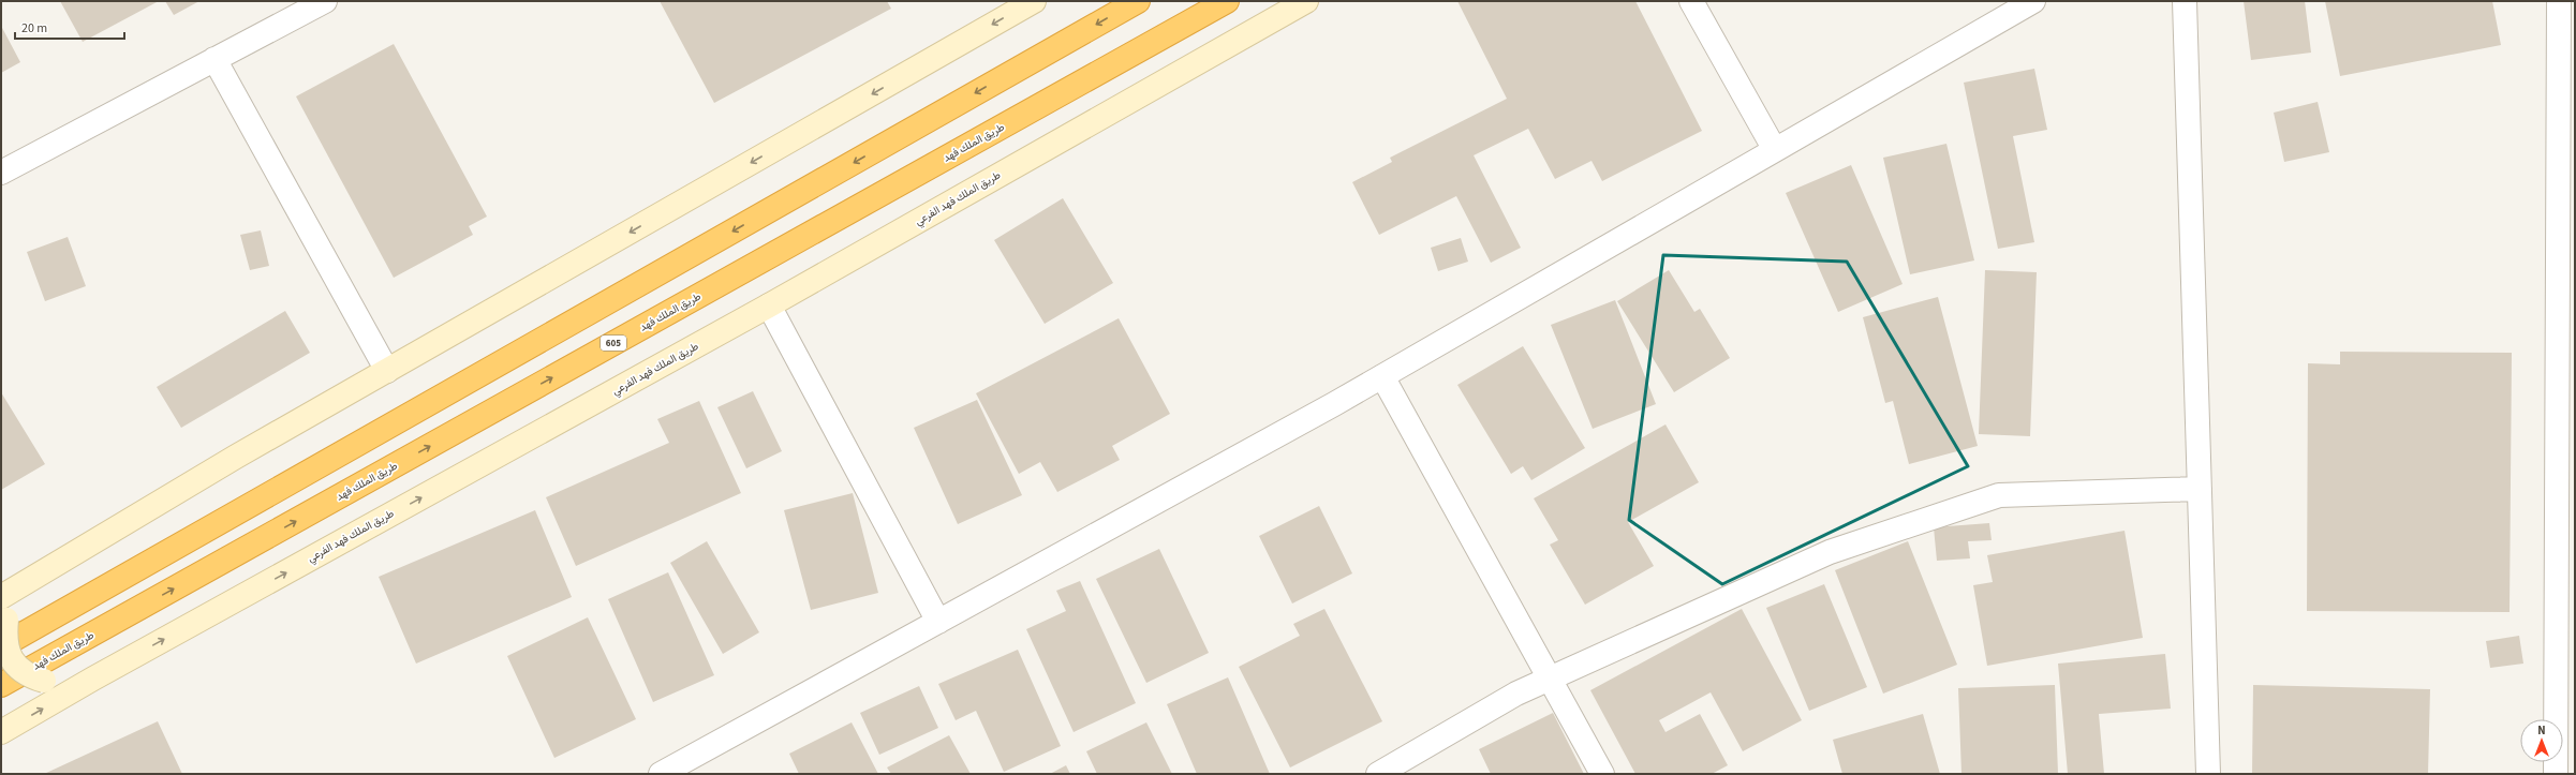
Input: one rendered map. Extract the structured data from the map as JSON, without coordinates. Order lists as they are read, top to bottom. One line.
{"streets":{"highway":["طريق الملك فهد","605"],"main road":["طريق الملك فهد الفرعي"]},"scale_bar":"20 m","north":"top"}
